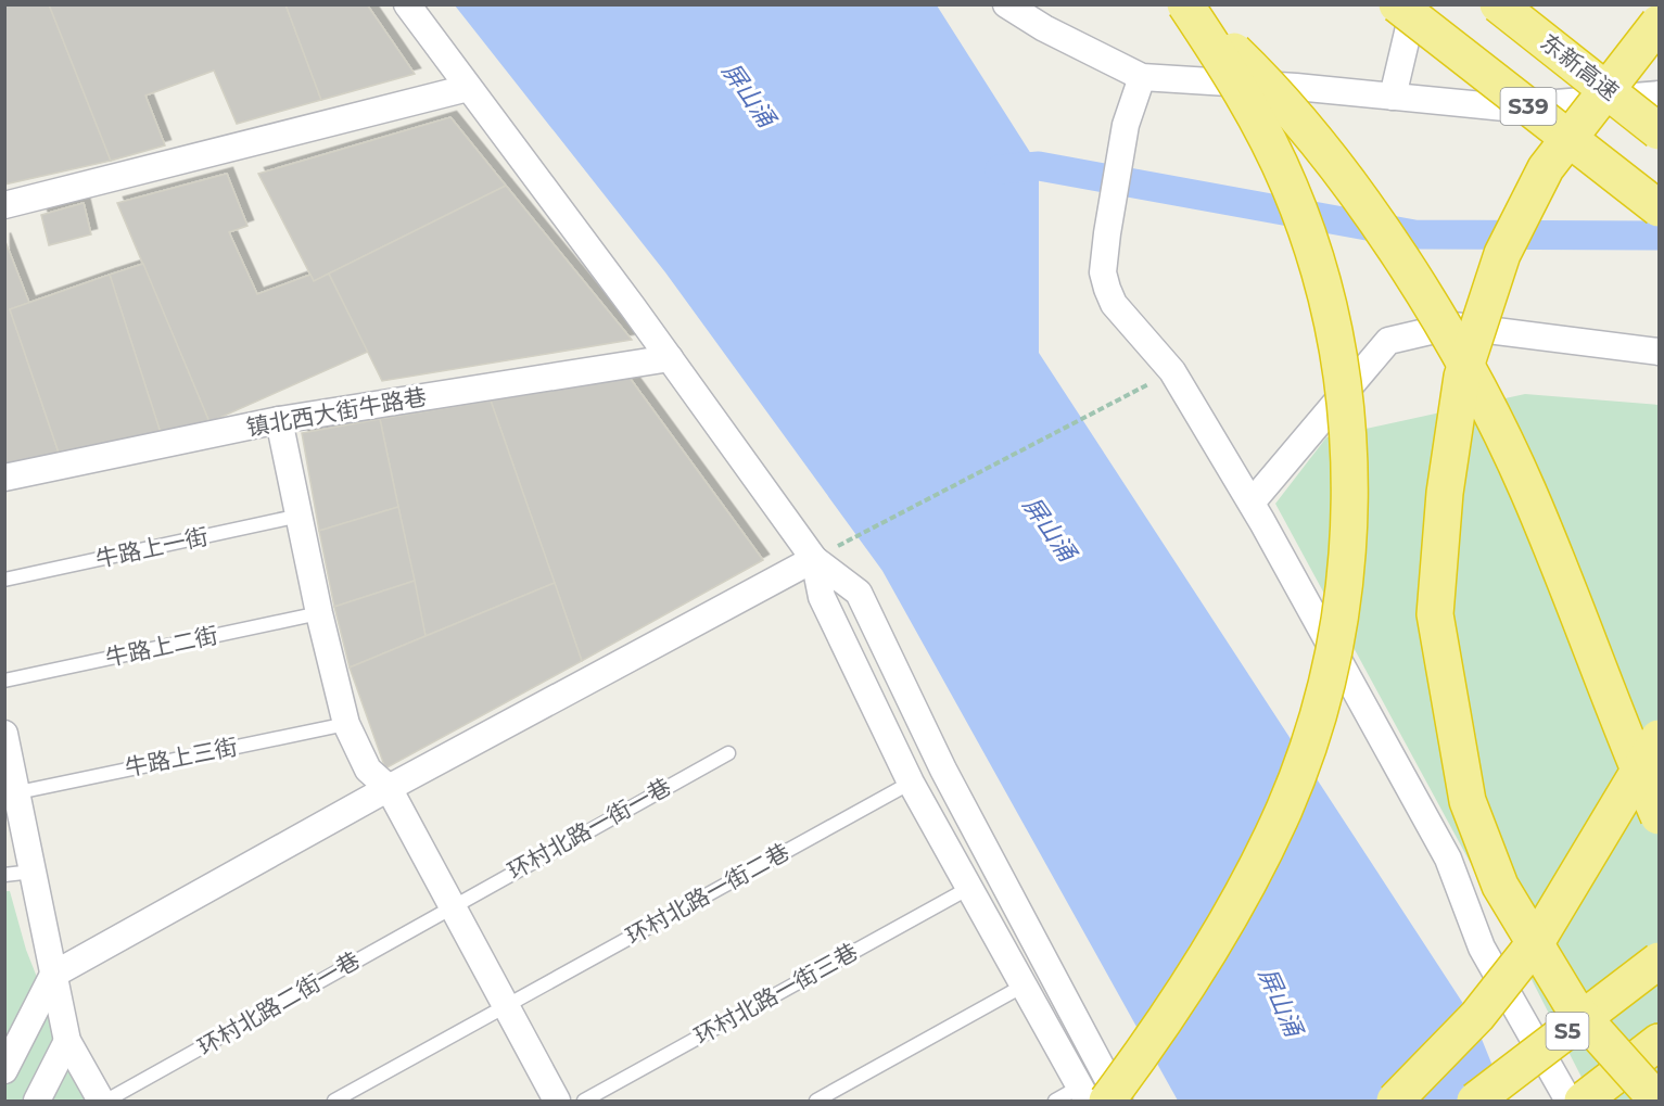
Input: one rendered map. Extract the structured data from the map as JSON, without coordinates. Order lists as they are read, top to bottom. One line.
{"streets":{"highway":["东新高速","S39","S5"],"street":["镇北西大街牛路巷"],"lane":["牛路上一街","牛路上二街","牛路上三街","环村北路一街一巷","环村北路一街二巷","环村北路一街三巷","环村北路二街一巷"]},"crossings":[["环村北路一街一巷","环村北路二街一巷"]],"water":["屏山涌"]}
